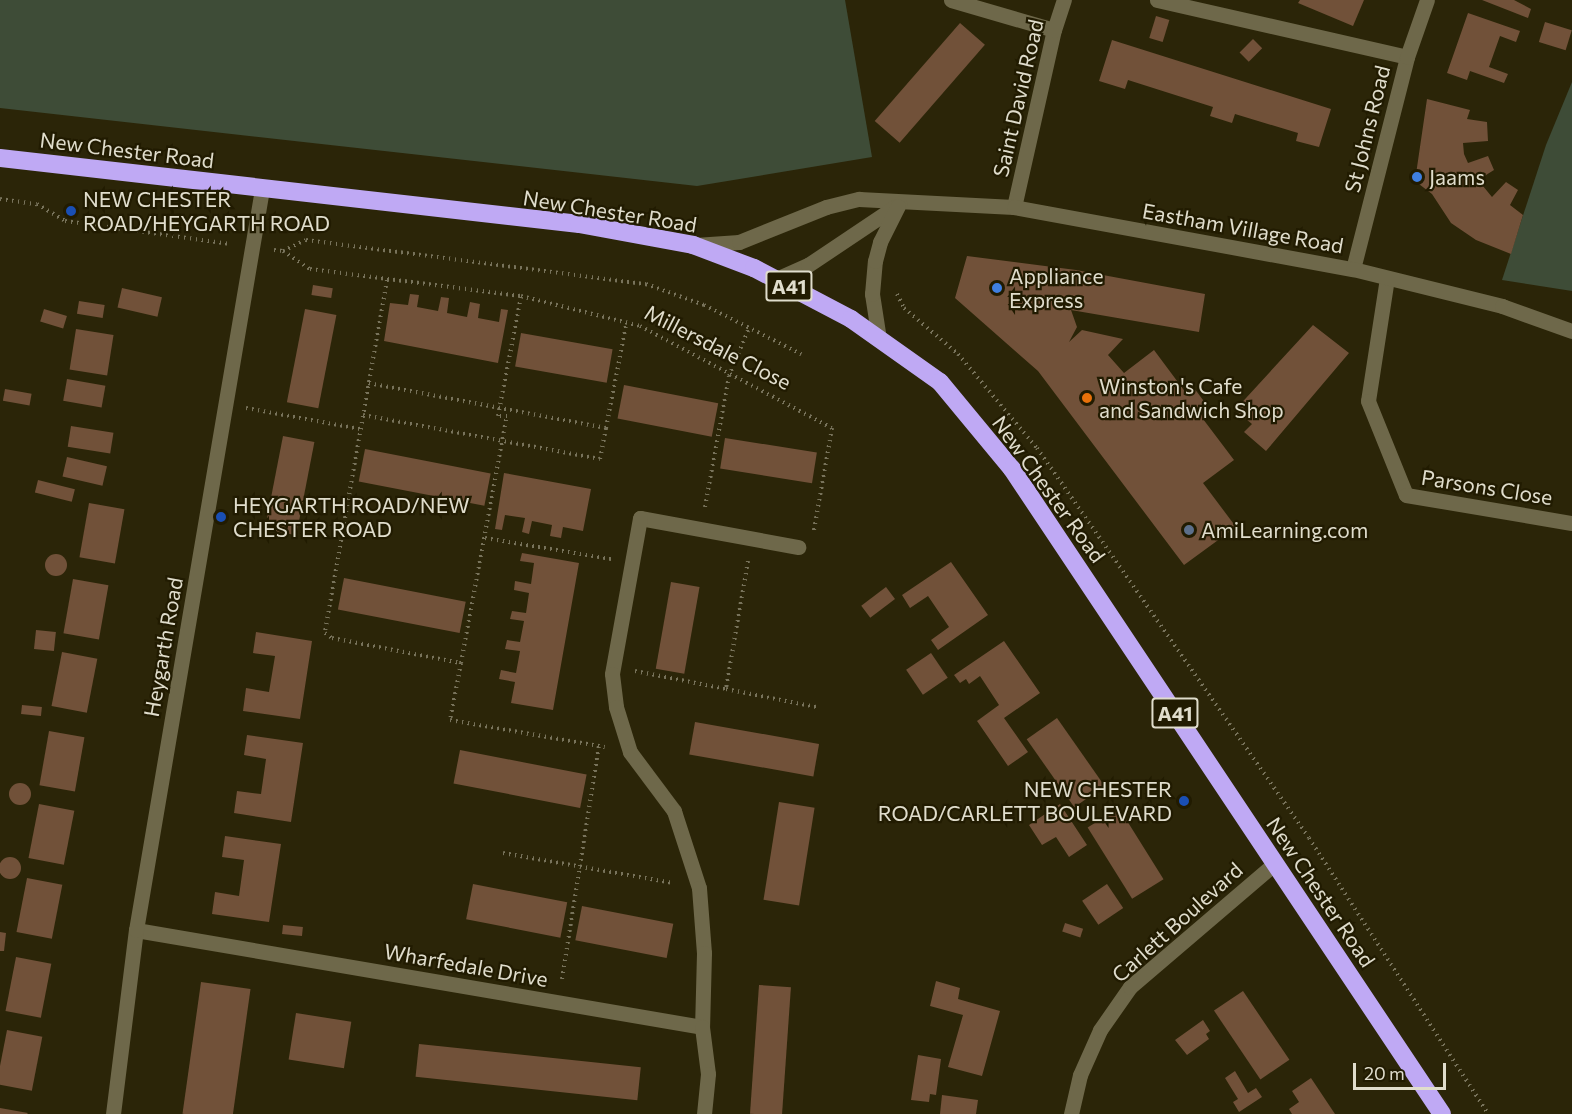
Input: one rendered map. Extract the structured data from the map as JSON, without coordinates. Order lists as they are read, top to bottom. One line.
{"streets":{"highway":["New Chester Road","A41"],"street":["Saint David Road","St Johns Road","Eastham Village Road","Parsons Close","Heygarth Road","Carlett Boulevard","Wharfedale Drive"],"path":["Millersdale Close"]},"crossings":[["Saint David Road","Eastham Village Road"],["St Johns Road","Eastham Village Road"],["New Chester Road","Eastham Village Road"],["New Chester Road","Heygarth Road"],["New Chester Road","Carlett Boulevard"],["Eastham Village Road","Parsons Close"],["Heygarth Road","Wharfedale Drive"]],"places":["Jaams","NEW CHESTER ROAD/HEYGARTH ROAD","Appliance Express","Winston's Cafe and Sandwich Shop","HEYGARTH ROAD/NEW CHESTER ROAD","AmiLearning.com","NEW CHESTER ROAD/CARLETT BOULEVARD"],"scale_bar":"20 m"}
